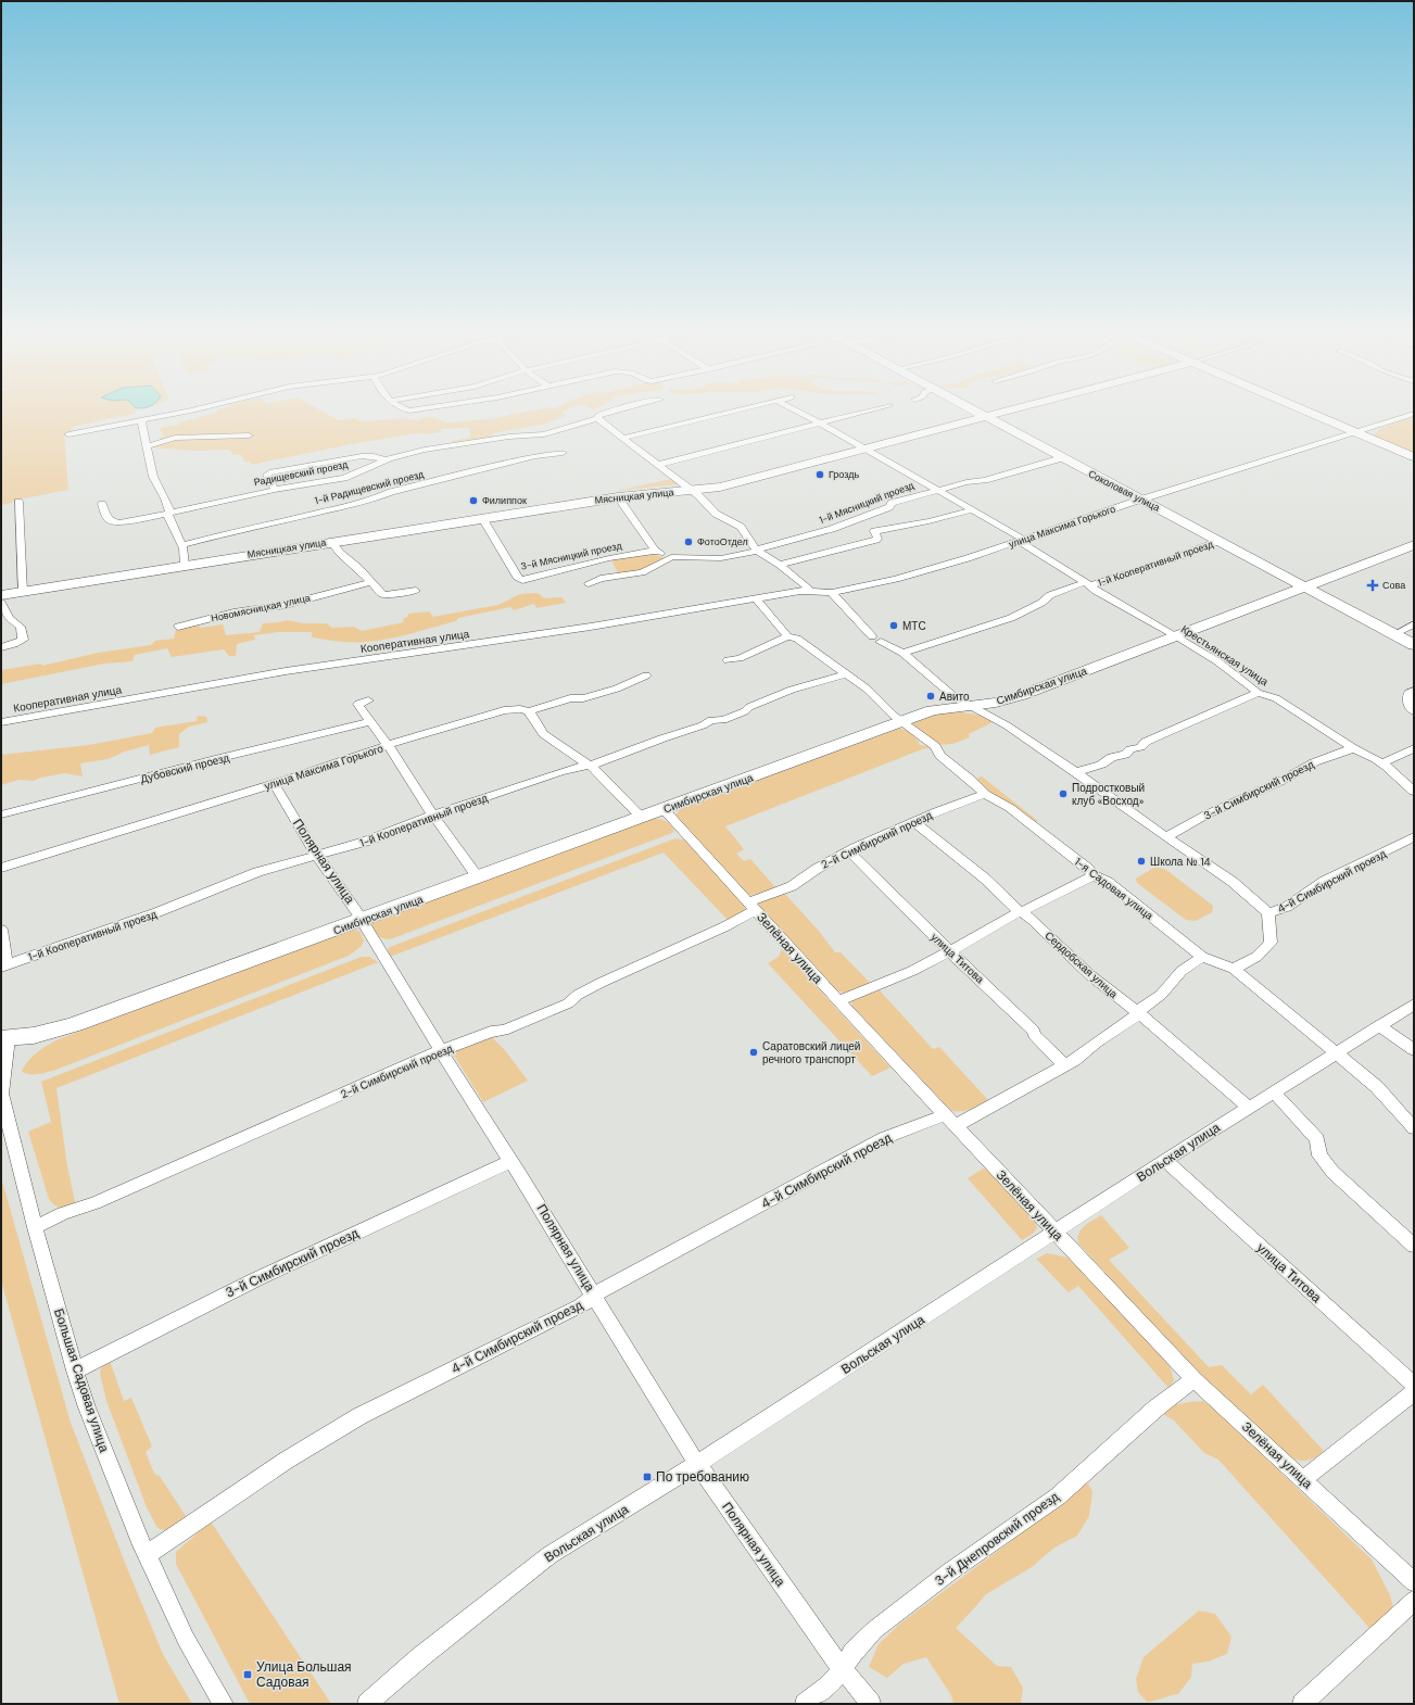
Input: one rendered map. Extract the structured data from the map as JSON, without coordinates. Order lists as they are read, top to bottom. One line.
{"streets":{"main road":["Соколовая улица","Мясницкая улица","Симбирская улица"],"street":["Радищевский проезд","1-й Радищевский проезд","1-й Мясницкий проезд","улица Максима Горького","3-й Мясницкий проезд","1-й Кооперативный проезд","Новомясницкая улица","Кооперативная улица","Крестьянская улица","Дубовский проезд","3-й Симбирский проезд","2-й Симбирский проезд","Полярная улица","4-й Симбирский проезд","1-я Садовая улица","Зелёная улица","улица Титова","Сердобская улица","Вольская улица","Большая Садовая улица","3-й Днепровский проезд"]},"crossings":[["Соколовая улица","Мясницкая улица"],["Соколовая улица","1-й Мясницкий проезд"],["Соколовая улица","улица Максима Горького"],["Соколовая улица","1-й Кооперативный проезд"],["Соколовая улица","Симбирская улица"],["Мясницкая улица","3-й Мясницкий проезд"],["Мясницкая улица","Крестьянская улица"],["1-й Мясницкий проезд","Крестьянская улица"],["улица Максима Горького","Кооперативная улица"],["улица Максима Горького","Крестьянская улица"],["улица Максима Горького","Полярная улица"],["1-й Кооперативный проезд","Крестьянская улица"],["1-й Кооперативный проезд","Полярная улица"],["1-й Кооперативный проезд","1-я Садовая улица"],["Кооперативная улица","1-я Садовая улица"],["Крестьянская улица","Симбирская улица"],["Крестьянская улица","3-й Симбирский проезд"],["Симбирская улица","Полярная улица"],["Симбирская улица","1-я Садовая улица"],["Симбирская улица","Зелёная улица"],["Симбирская улица","Большая Садовая улица"],["3-й Симбирский проезд","Полярная улица"],["3-й Симбирский проезд","Большая Садовая улица"],["2-й Симбирский проезд","Полярная улица"],["2-й Симбирский проезд","1-я Садовая улица"],["2-й Симбирский проезд","Зелёная улица"],["2-й Симбирский проезд","улица Титова"],["2-й Симбирский проезд","Сердобская улица"],["2-й Симбирский проезд","Большая Садовая улица"],["Полярная улица","4-й Симбирский проезд"],["Полярная улица","Вольская улица"],["Полярная улица","3-й Днепровский проезд"],["4-й Симбирский проезд","1-я Садовая улица"],["4-й Симбирский проезд","Зелёная улица"],["4-й Симбирский проезд","Большая Садовая улица"],["1-я Садовая улица","Вольская улица"],["Зелёная улица","Вольская улица"],["Зелёная улица","3-й Днепровский проезд"],["улица Титова","Вольская улица"],["Сердобская улица","Вольская улица"]],"places":{"other":["Гроздь","Филиппок","ФотоОтдел","МТС","Авито","Подростковый клуб «Восход»","Школа № 14","Саратовский лицей речного транспорт"],"health":["Сова"],"transit":["По требованию","Улица Большая Садовая"]}}
